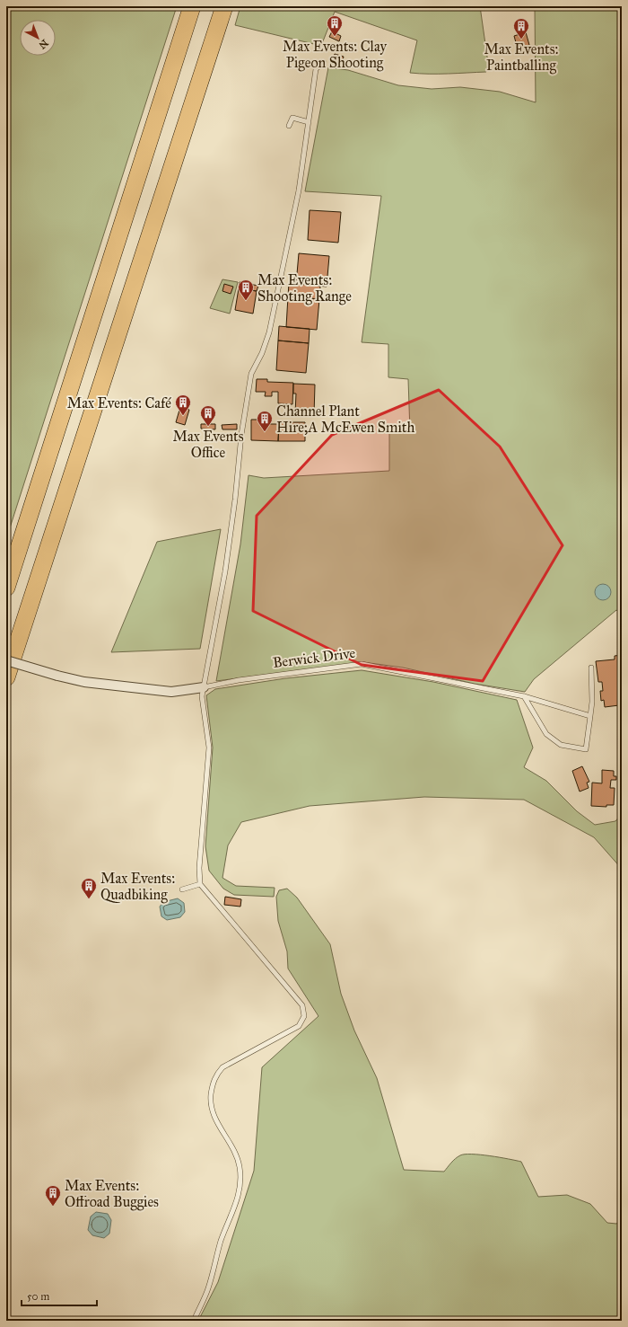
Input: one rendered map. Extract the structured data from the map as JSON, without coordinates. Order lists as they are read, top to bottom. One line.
{"streets":{"street":["Berwick Drive"]},"places":{"building":["Max Events: Clay Pigeon Shooting","Max Events: Paintballing","Max Events: Shooting Range","Max Events: Café","Max Events Office","Channel Plant Hire;A McEwen Smith","Max Events: Quadbiking","Max Events: Offroad Buggies"]},"scale_bar":"50 m","north":"bottom right"}
